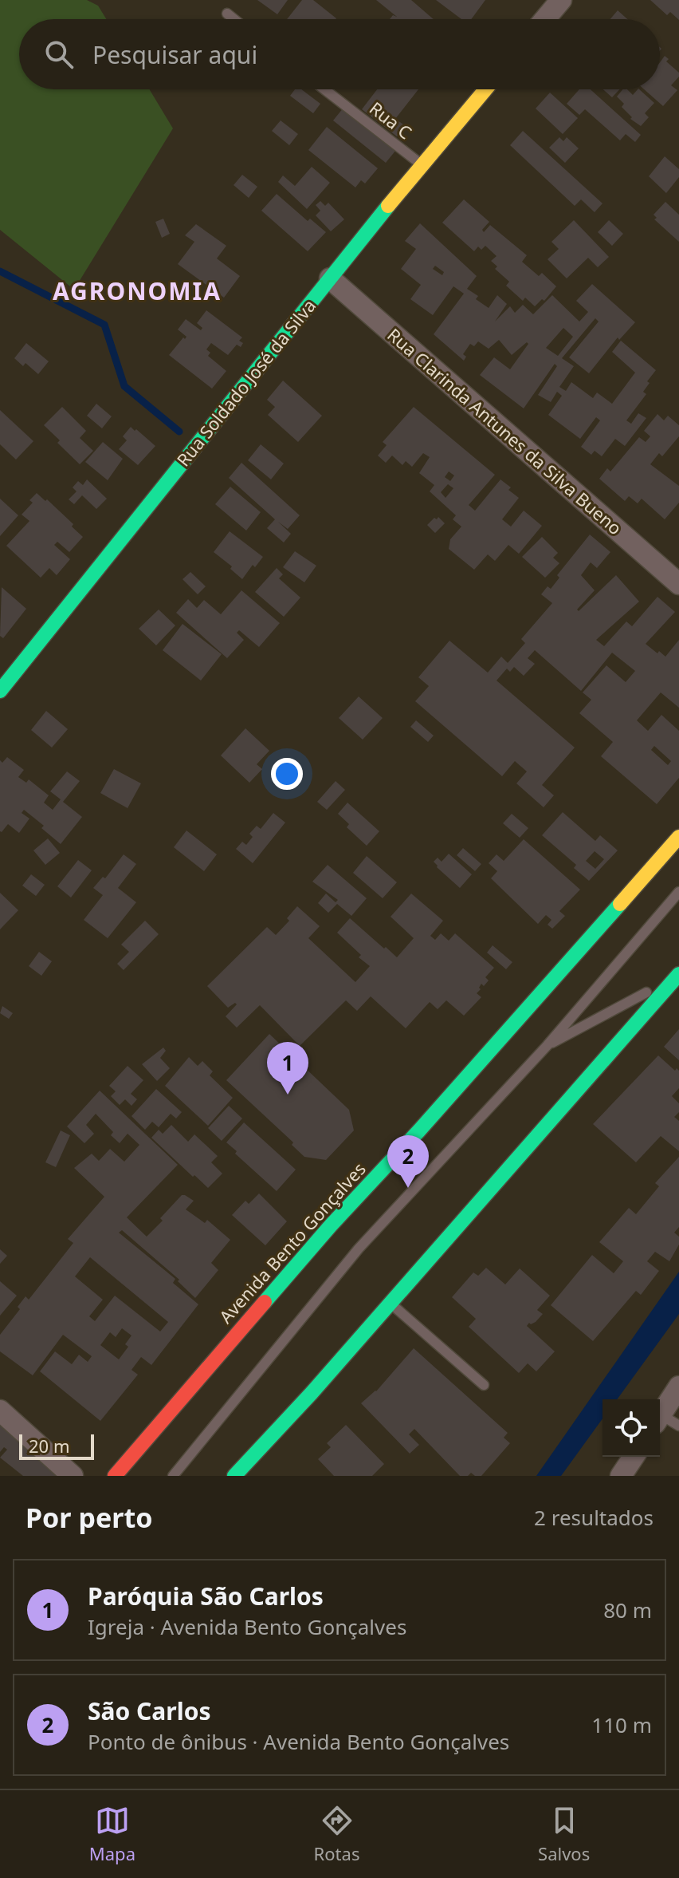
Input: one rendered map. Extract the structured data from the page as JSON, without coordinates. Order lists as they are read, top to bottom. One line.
{"streets":{"main road":["Rua Soldado José da Silva","Avenida Bento Gonçalves"],"street":["Rua Clarinda Antunes da Silva Bueno"],"lane":["Rua C"]},"crossings":[["Rua C","Rua Soldado José da Silva"],["Rua Soldado José da Silva","Rua Clarinda Antunes da Silva Bueno"]],"districts":["AGRONOMIA"],"scale_bar":"20 m","page":{"search":"Pesquisar aqui","pins":["1","2"],"scale":"20 m","heading":["Por perto","2 resultados"],"list":[{"mark":"1","name":"Paróquia São Carlos","note":"Igreja · Avenida Bento Gonçalves","value":"80 m"},{"mark":"2","name":"São Carlos","note":"Ponto de ônibus · Avenida Bento Gonçalves","value":"110 m"}],"nav":["Mapa","Rotas","Salvos"]}}
